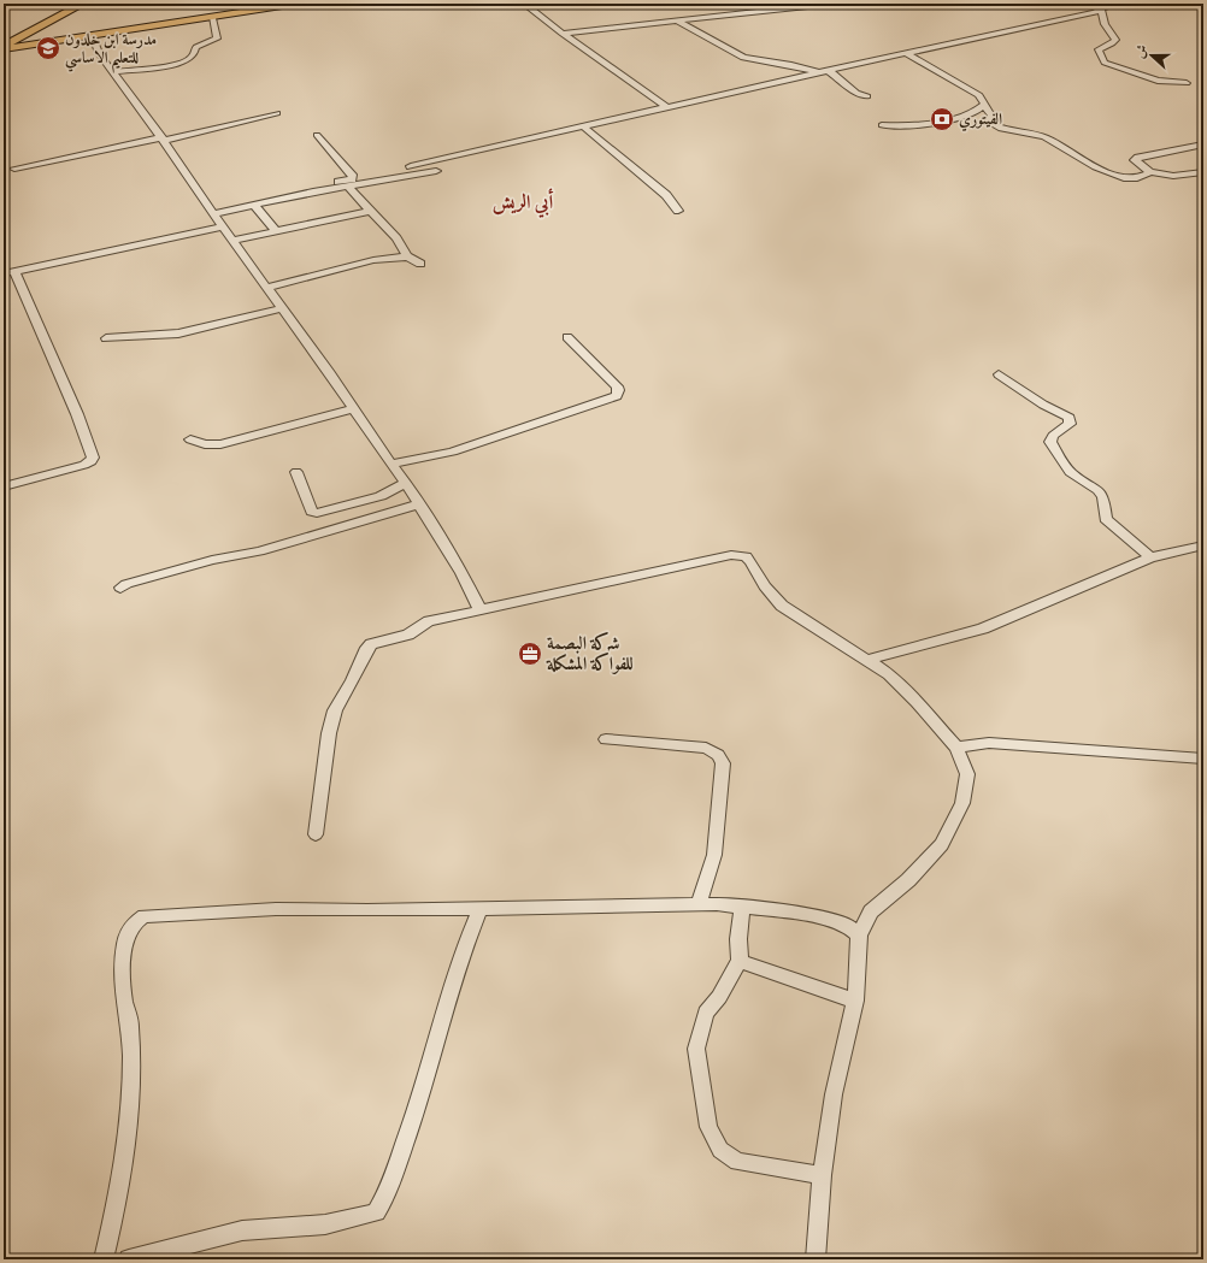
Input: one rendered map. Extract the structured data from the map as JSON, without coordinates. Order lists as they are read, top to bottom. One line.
{"districts":["أبي الريش"],"places":{"school or university":["مدرسة ابن خلدون للتعليم الاساسي"],"bank":["الفيتوري"],"office":["شركة البصمة للفواكة المشكلة"]},"north":"left"}
